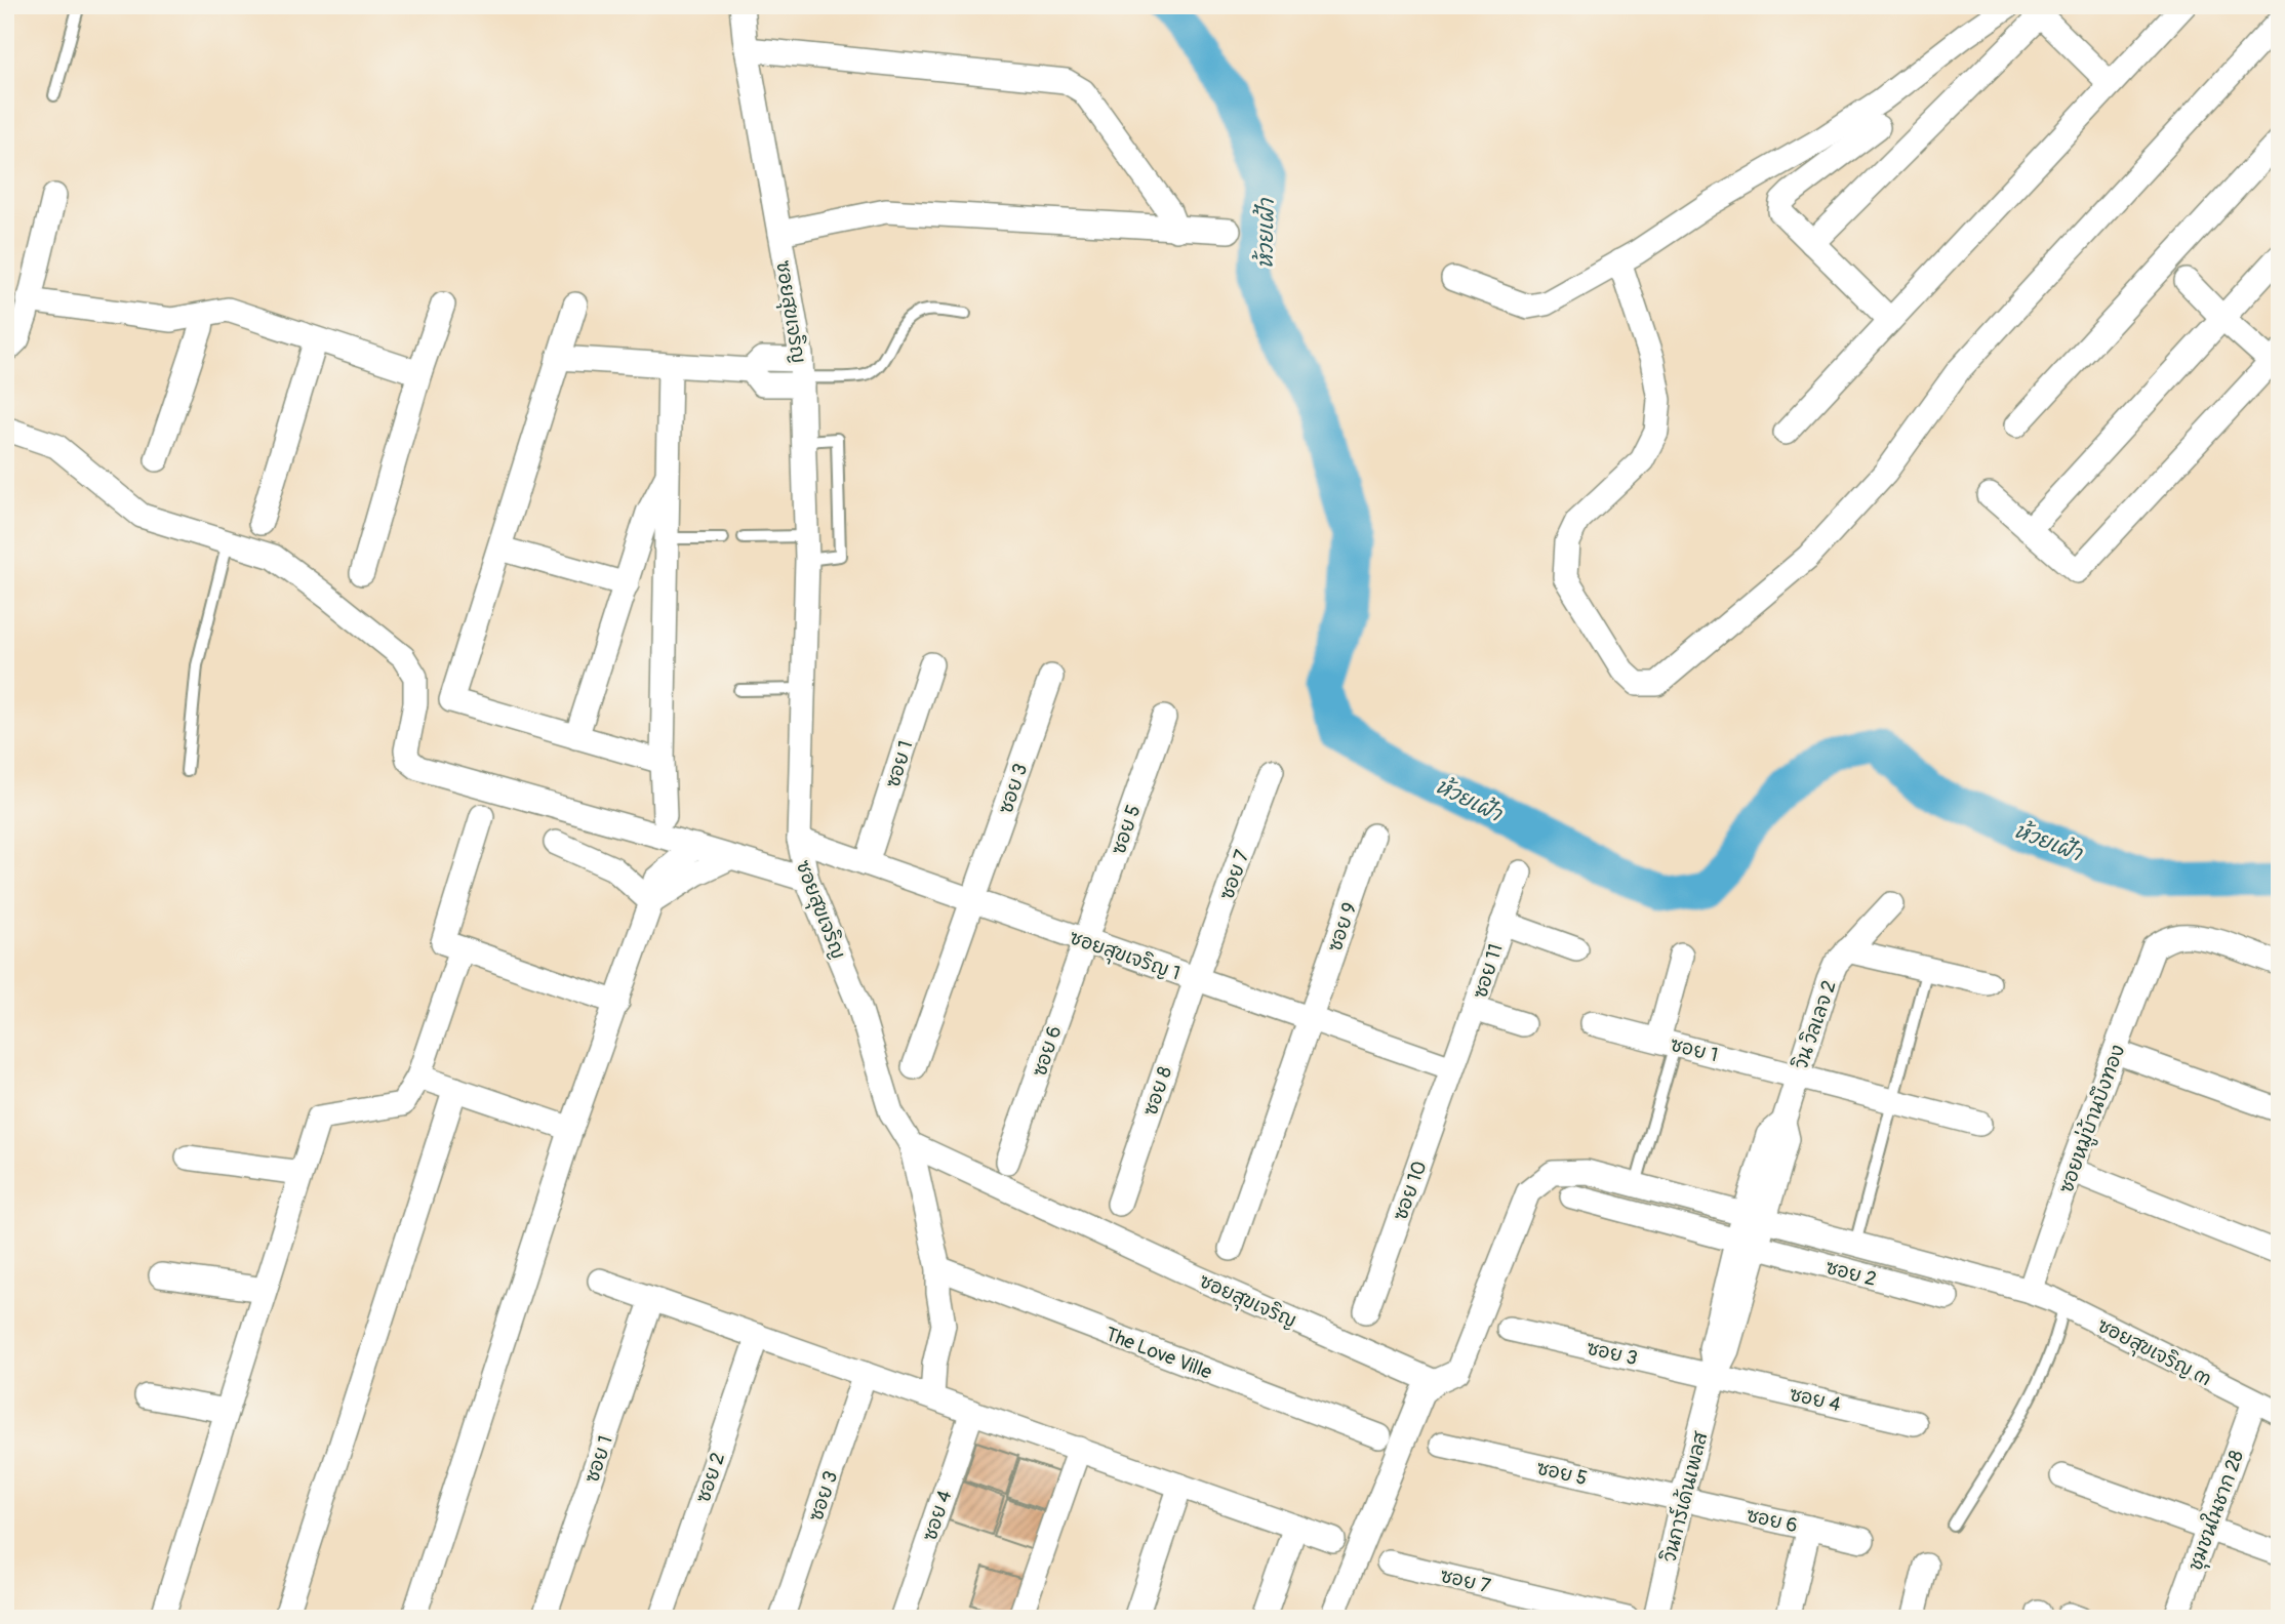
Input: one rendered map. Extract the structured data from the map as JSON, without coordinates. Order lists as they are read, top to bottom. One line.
{"streets":{"street":["ซอยสุขเจริญ","ซอย 1","ซอย 3","ซอย 5","ซอย 7","ซอย 9","ซอยสุขเจริญ 1","ซอย 11","วิน วิลเลจ 2","ซอย 6","ซอย 8","ซอยหมู่บ้านบึงทอง","ซอย 10","ซอย 2","ซอยสุขเจริญ ๓","The Love Ville","ซอย 4","วินการ์เด้นเพลส","ชุมชนในชาก 28"]},"crossings":[["ซอยสุขเจริญ","ซอยสุขเจริญ 1"],["ซอยสุขเจริญ","ซอยสุขเจริญ ๓"],["ซอย 1","ซอยสุขเจริญ 1"],["ซอย 1","วิน วิลเลจ 2"],["ซอย 3","ซอยสุขเจริญ 1"],["ซอย 3","ซอย 4"],["ซอย 3","วินการ์เด้นเพลส"],["ซอย 5","ซอยสุขเจริญ 1"],["ซอย 5","ซอย 6"],["ซอย 5","วินการ์เด้นเพลส"],["ซอย 7","ซอยสุขเจริญ 1"],["ซอย 7","ซอย 8"],["ซอย 9","ซอยสุขเจริญ 1"],["ซอยสุขเจริญ 1","ซอย 11"],["ซอยสุขเจริญ 1","ซอย 6"],["ซอยสุขเจริญ 1","ซอย 8"],["ซอยสุขเจริญ 1","ซอย 10"],["ซอย 11","ซอย 10"],["วิน วิลเลจ 2","ซอยสุขเจริญ ๓"],["วิน วิลเลจ 2","วินการ์เด้นเพลส"],["ซอย 6","วินการ์เด้นเพลส"],["ซอยหมู่บ้านบึงทอง","ซอยสุขเจริญ ๓"],["ซอย 2","วินการ์เด้นเพลส"],["ซอยสุขเจริญ ๓","วินการ์เด้นเพลส"],["ซอยสุขเจริญ ๓","ชุมชนในชาก 28"],["ซอย 4","วินการ์เด้นเพลส"]],"water":["ห้วยเฝ้า"]}
